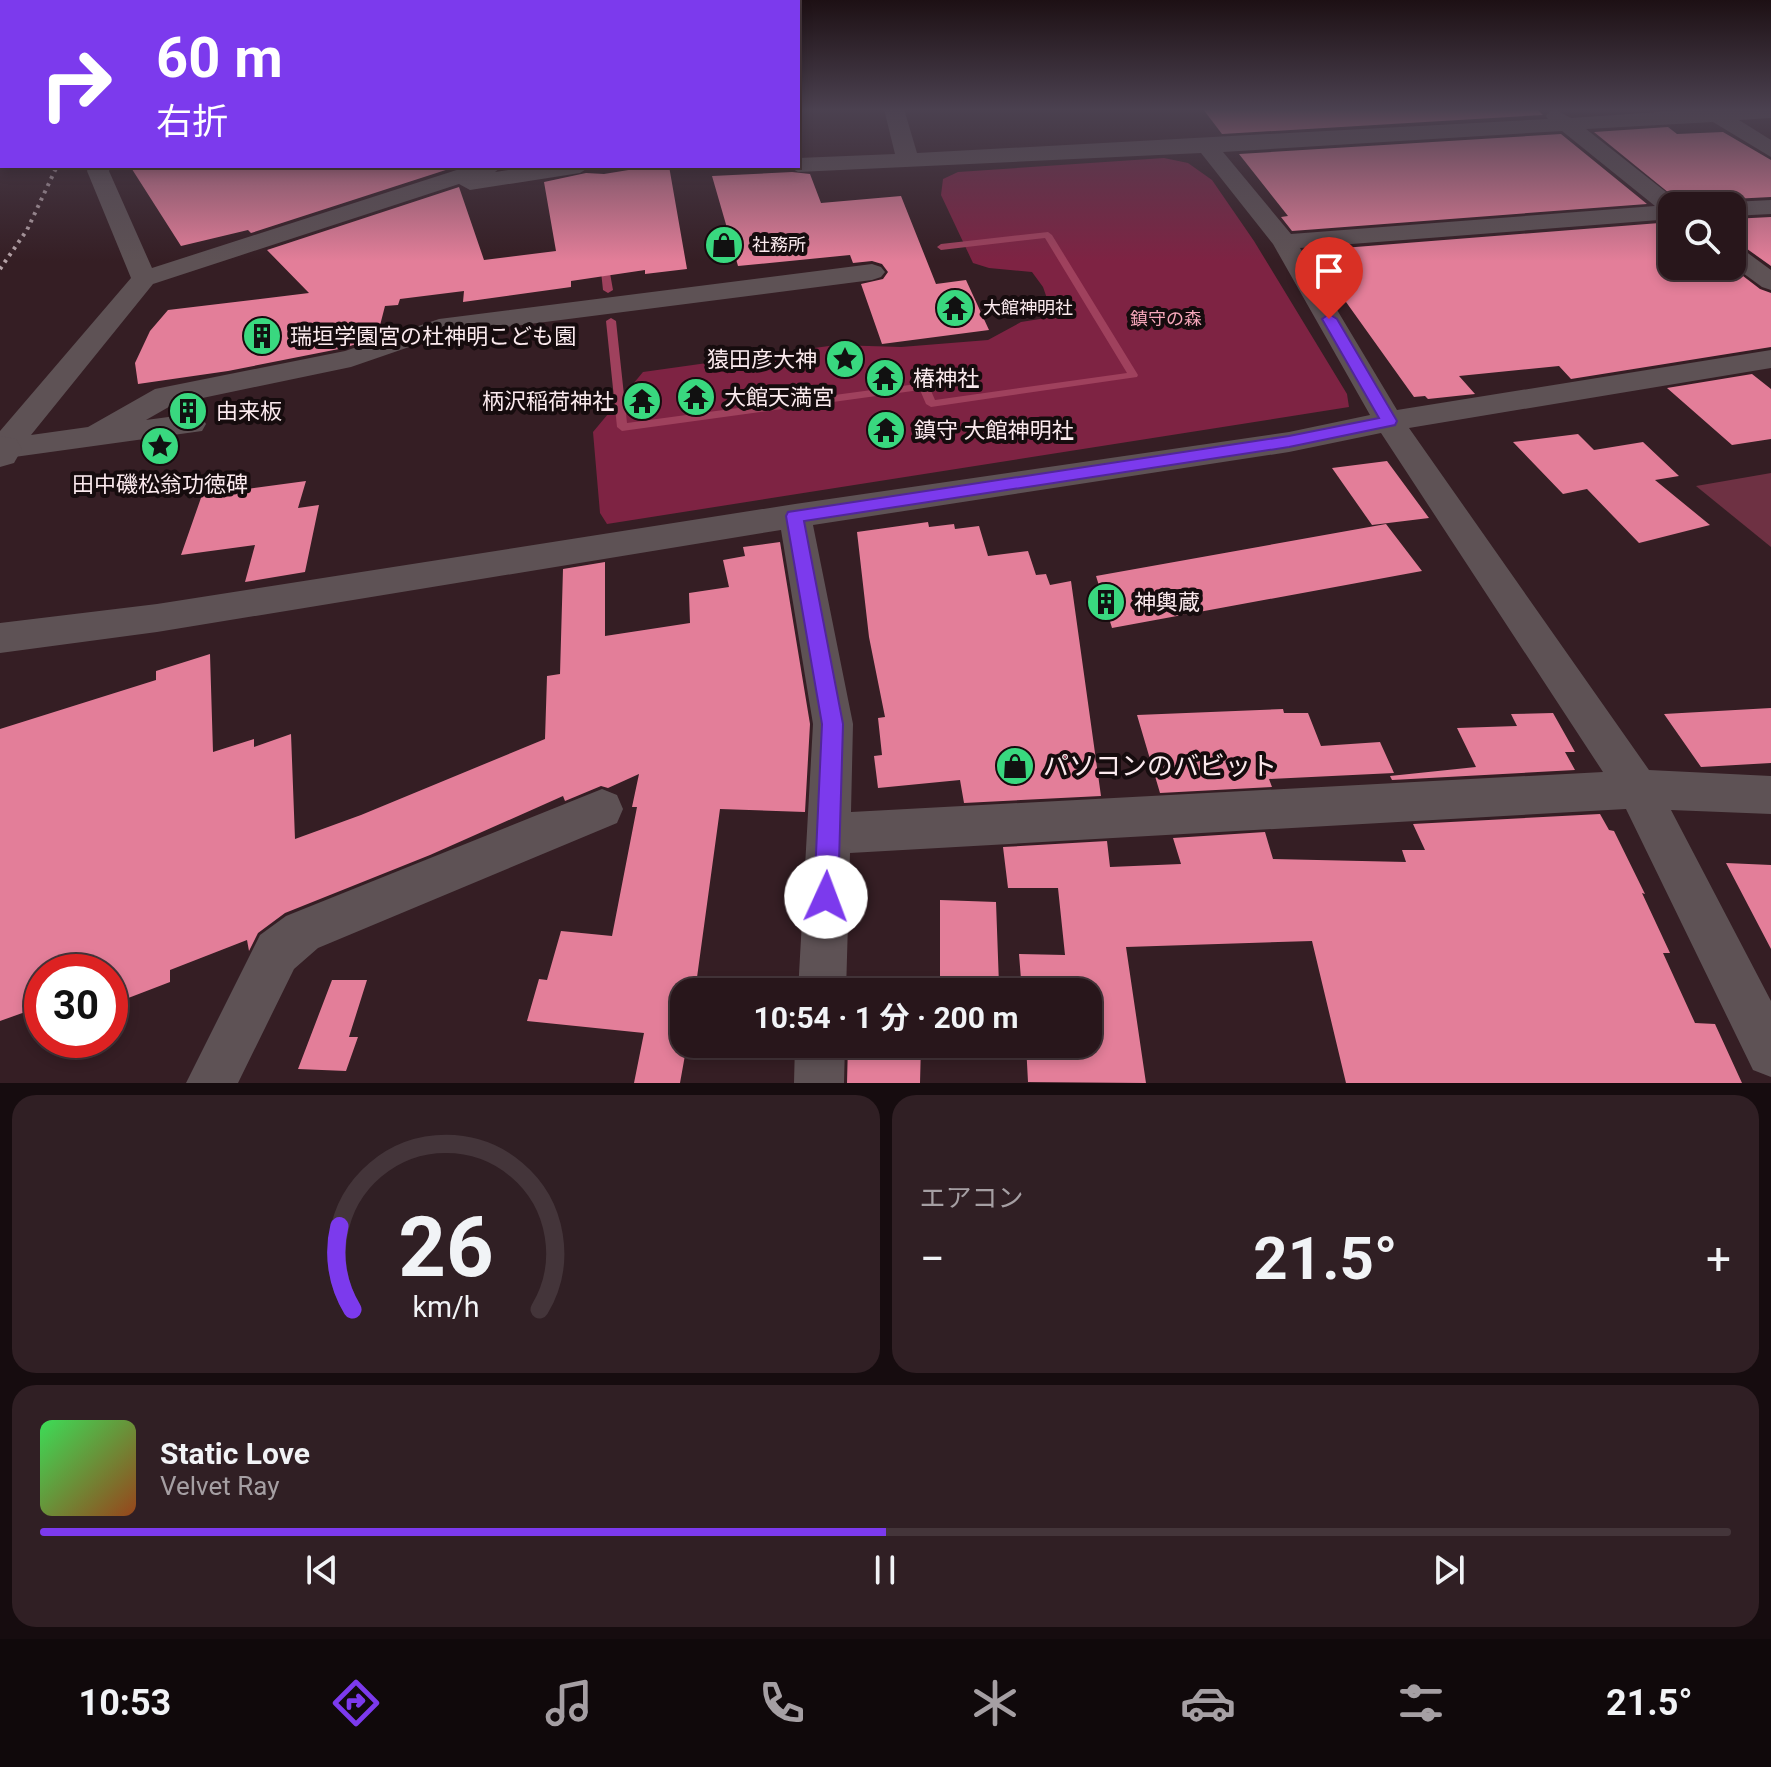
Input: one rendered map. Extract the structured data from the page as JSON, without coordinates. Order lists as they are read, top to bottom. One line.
{"parks":["鎮守の森"],"places":{"shop":["社務所","パソコンのバビット"],"temple":["大館神明社","椿神社","大館天満宮","柄沢稲荷神社","鎮守 大館神明社"],"building":["瑞垣学園宮の杜神明こども園","由来板","神輿蔵"],"place":["猿田彦大神","田中磯松翁功徳碑"]},"page":{"turn":["60 m","右折"],"limit":"30","trip":"10:54 · 1 分 · 200 m","tile":"エアコン","heat":["−","21.5°","+"],"song":["Static Love","Velvet Ray"],"tabs":["10:53","21.5°"],"gauge":["26","km/h"]}}
